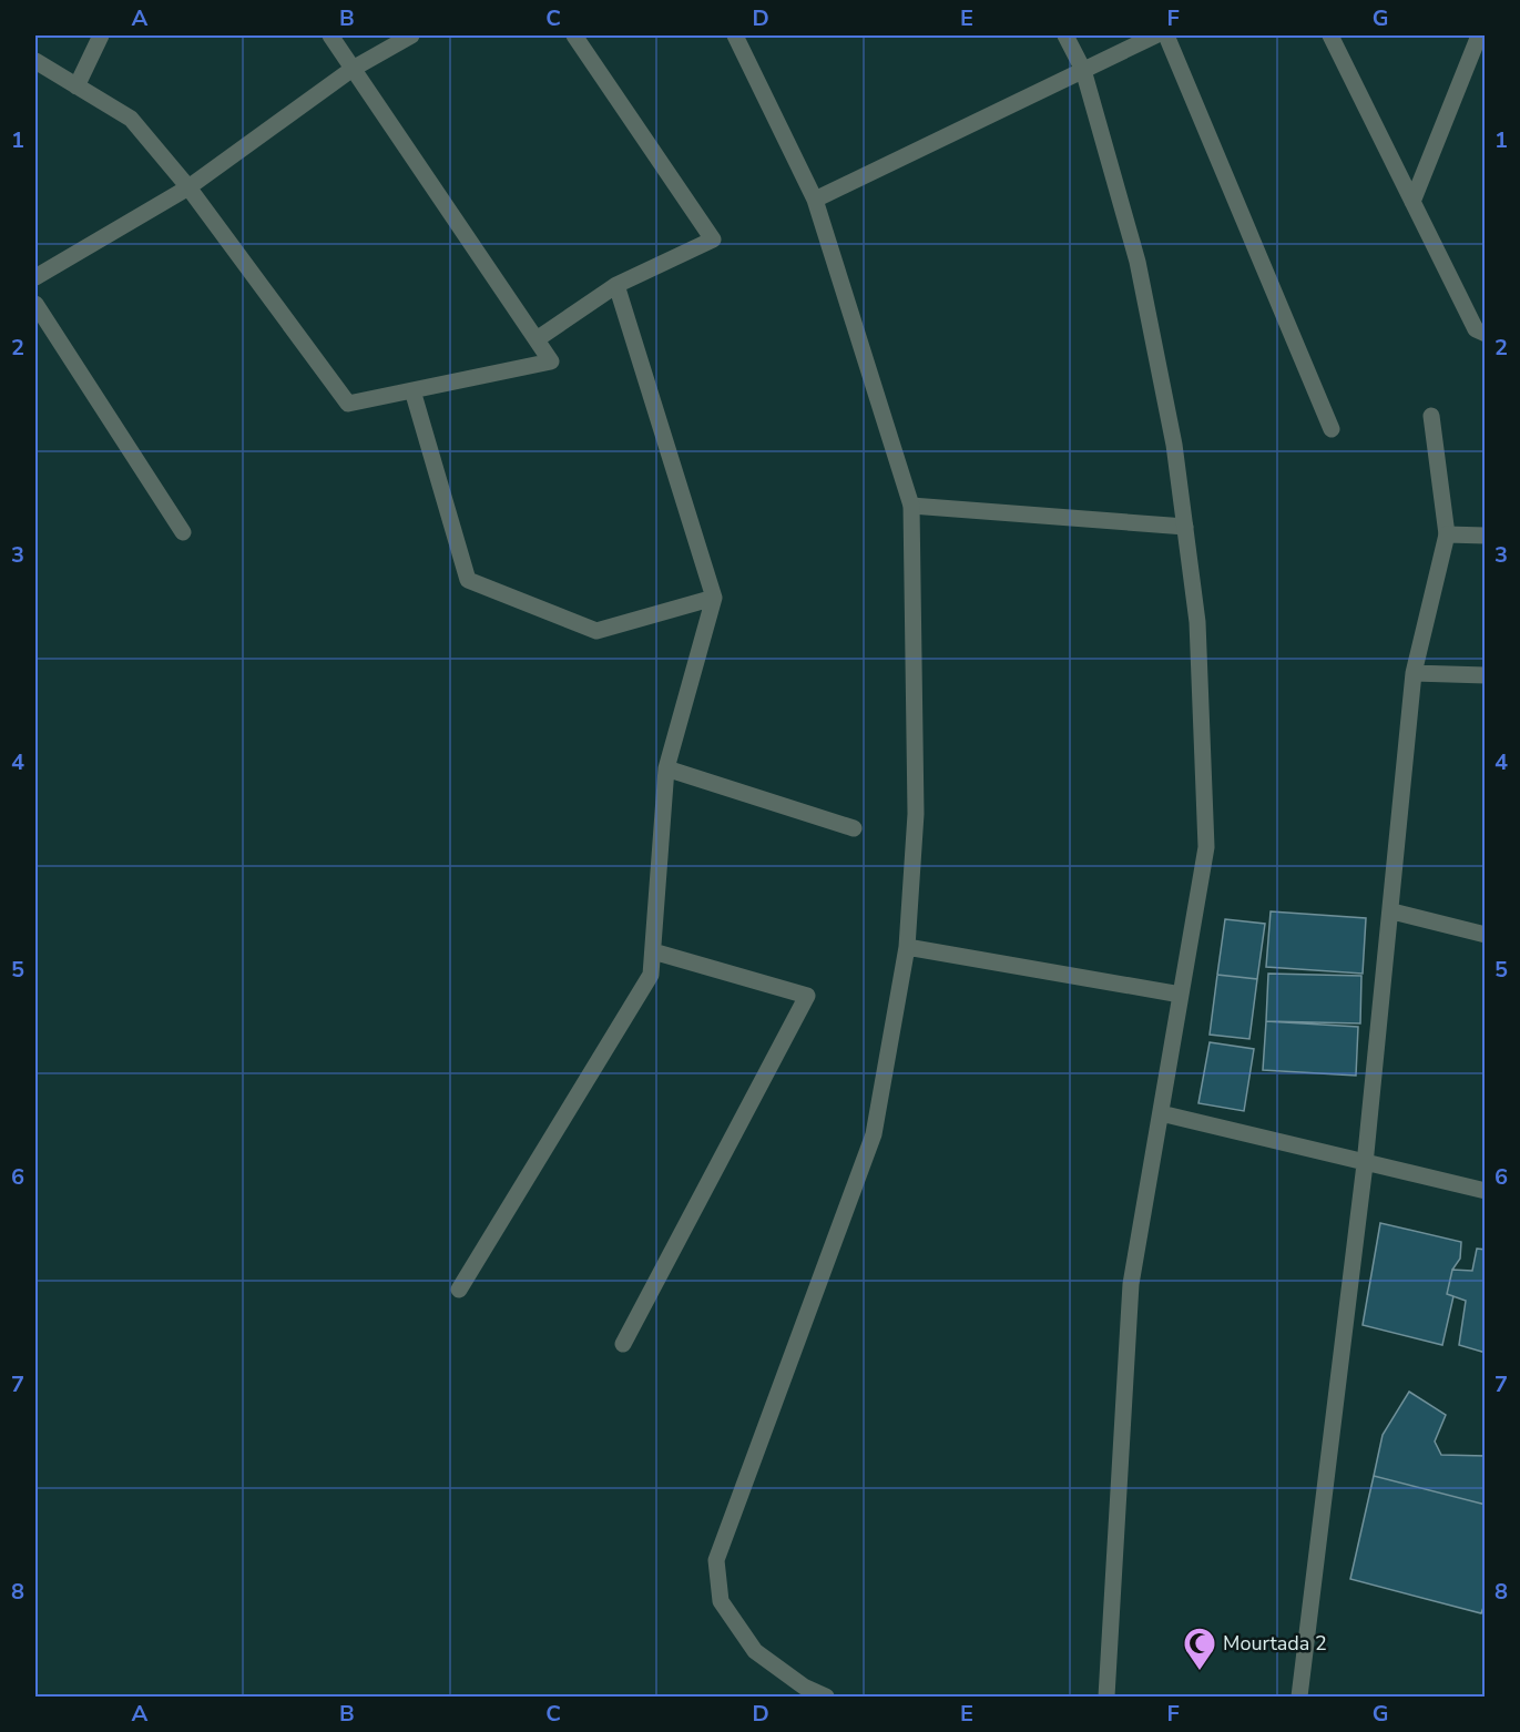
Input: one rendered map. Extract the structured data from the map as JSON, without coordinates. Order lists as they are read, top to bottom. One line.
{"places":{"mosque":["Mourtada 2"]},"grid":{"columns":["A","B","C","D","E","F","G"],"rows":["1","2","3","4","5","6","7","8"]}}
